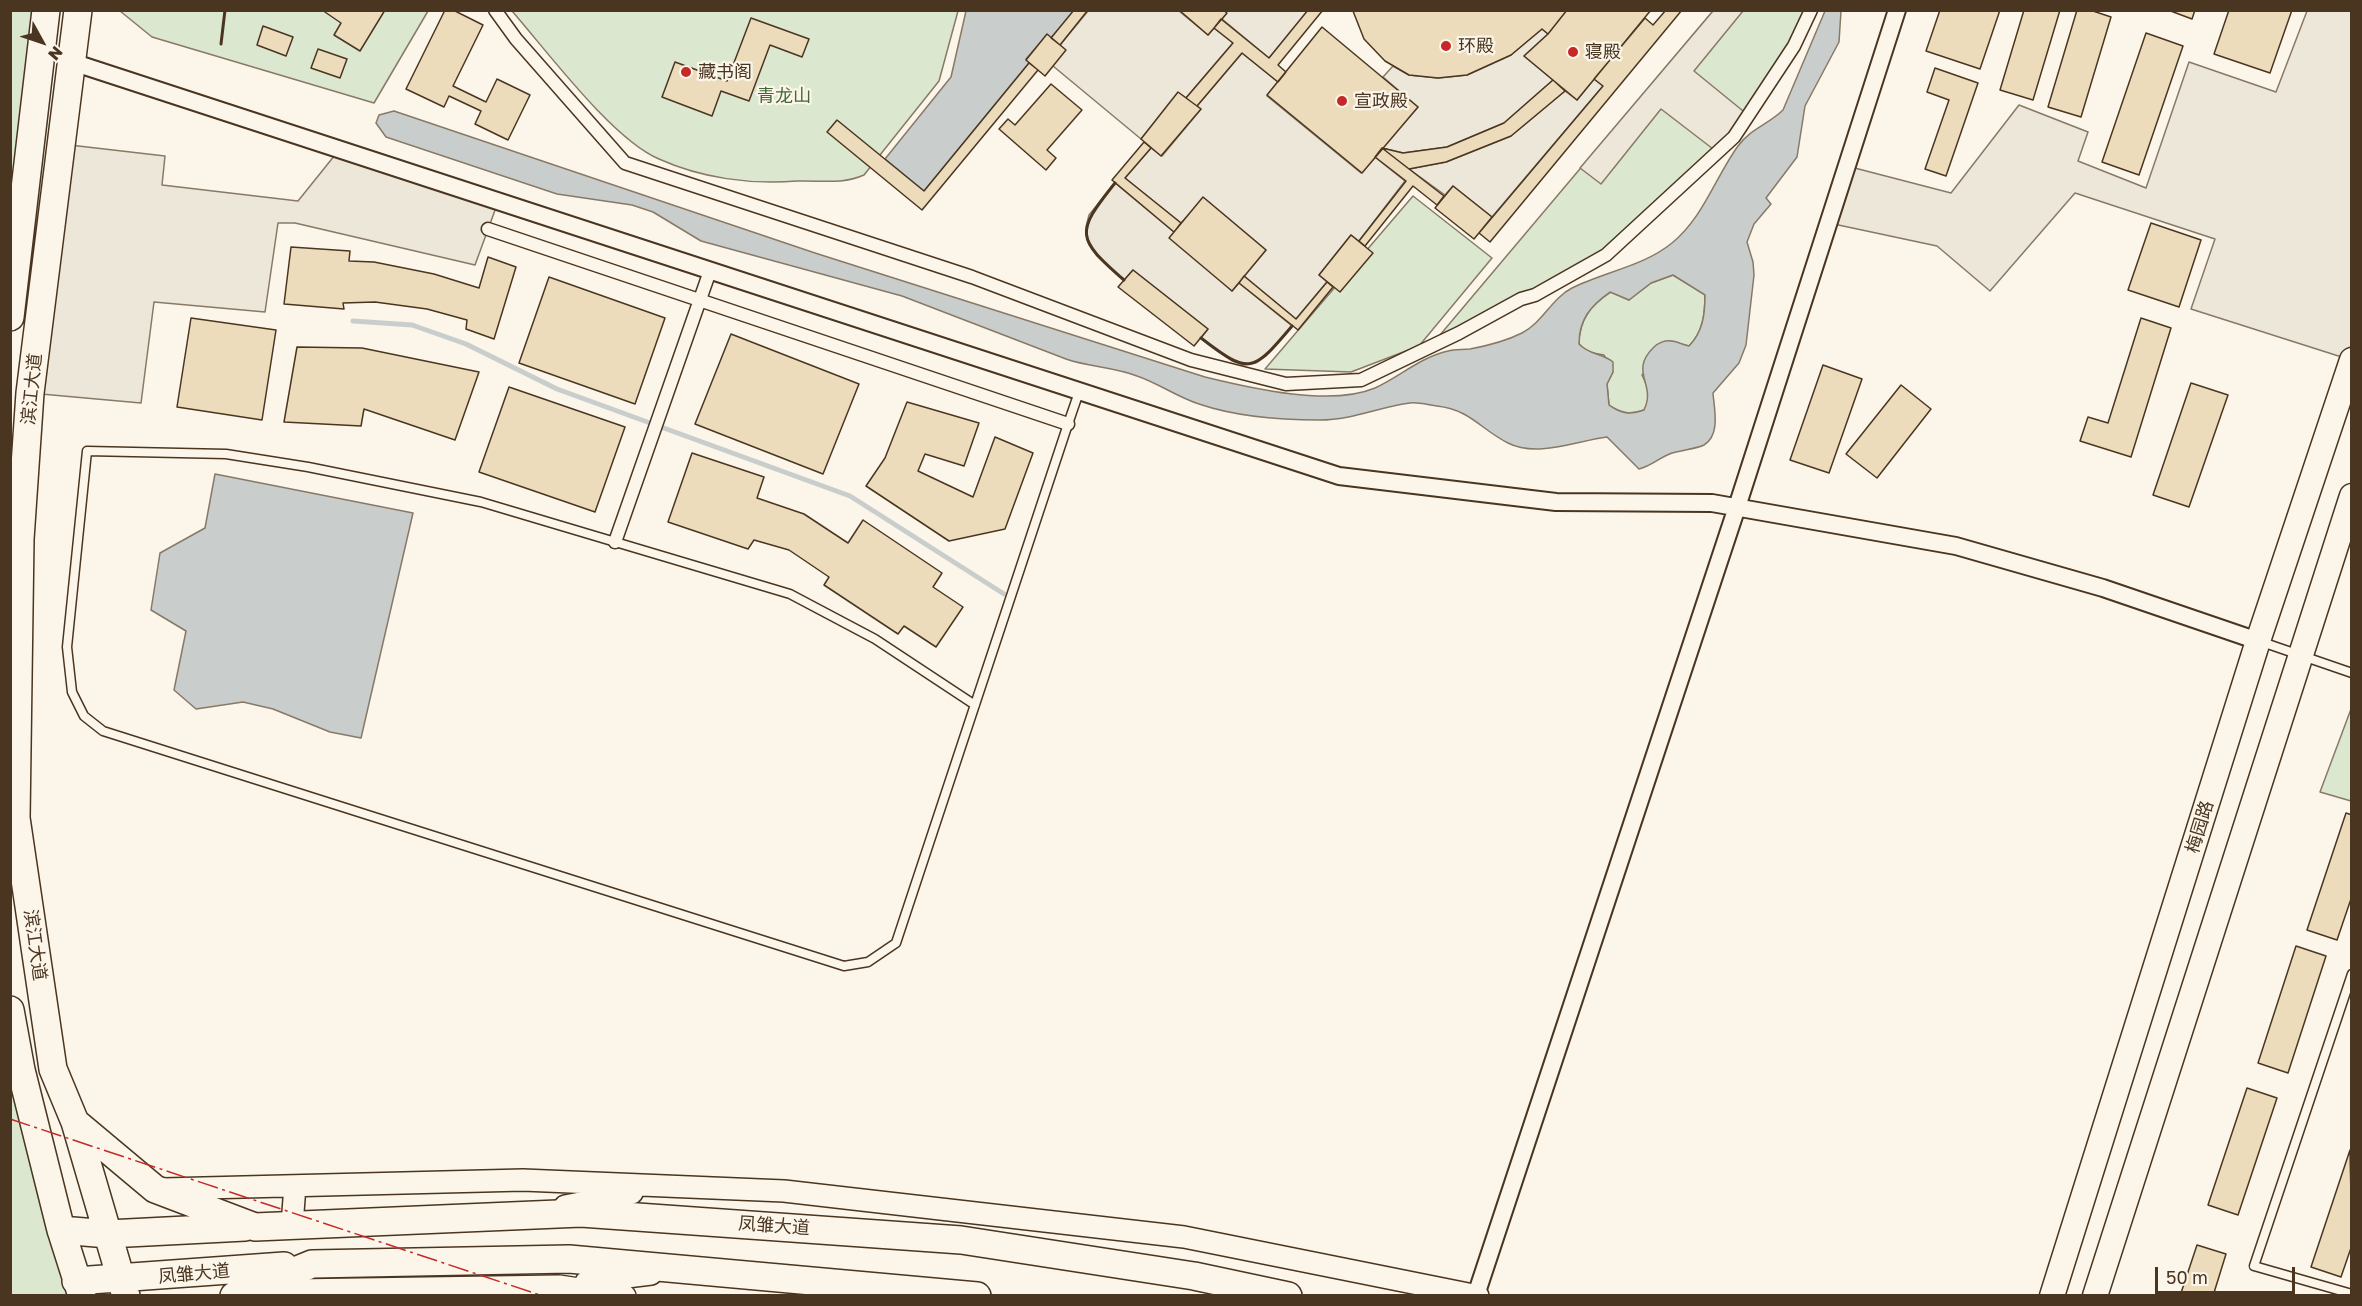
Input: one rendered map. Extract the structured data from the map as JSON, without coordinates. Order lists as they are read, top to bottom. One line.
{"streets":{"main road":["滨江大道","梅园路","凤雏大道"]},"crossings":[["滨江大道","凤雏大道"]],"parks":["青龙山"],"places":["环殿","寝殿","藏书阁","宣政殿"],"scale_bar":"50 m","north":"bottom right"}
